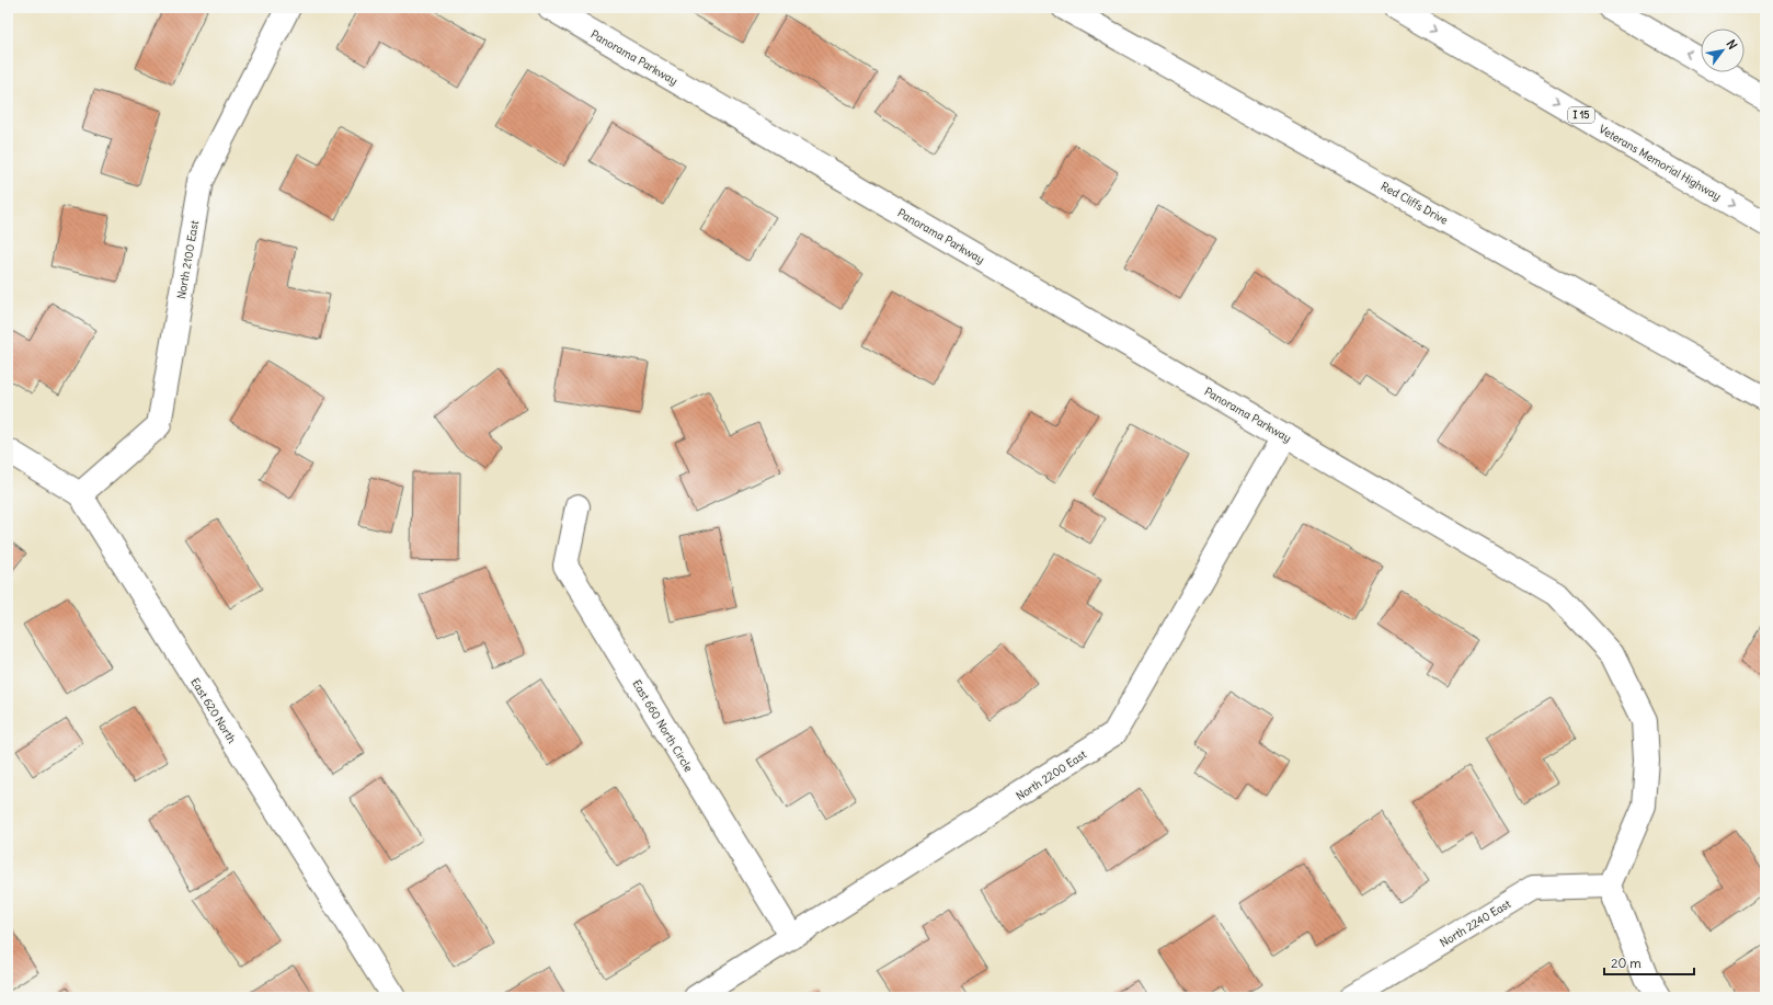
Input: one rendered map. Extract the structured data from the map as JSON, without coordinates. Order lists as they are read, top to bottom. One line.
{"streets":{"main road":["Panorama Parkway","I 15","Veterans Memorial Highway","Red Cliffs Drive","North 2100 East","East 620 North","East 660 North Circle","North 2200 East","North 2240 East"]},"crossings":[["Panorama Parkway","North 2200 East"],["Panorama Parkway","North 2240 East"],["North 2100 East","East 620 North"],["East 660 North Circle","North 2200 East"]],"scale_bar":"20 m","north":"top right"}
